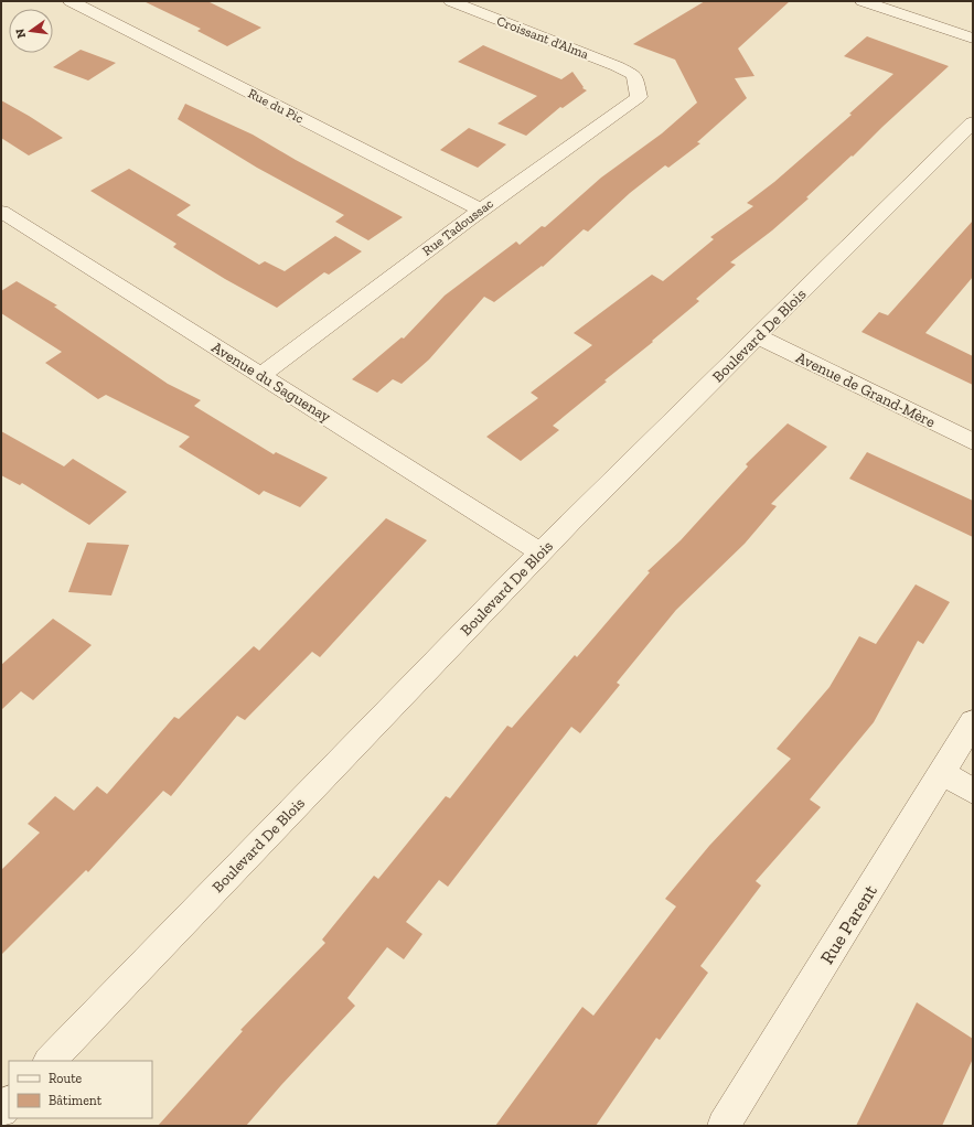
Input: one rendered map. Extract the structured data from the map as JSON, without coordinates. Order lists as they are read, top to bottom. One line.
{"streets":{"street":["Croissant d'Alma","Rue du Pic","Rue Tadoussac","Boulevard De Blois","Avenue du Saguenay","Avenue de Grand-Mère","Rue Parent"]},"crossings":[["Croissant d'Alma","Rue Tadoussac"],["Rue du Pic","Rue Tadoussac"],["Rue Tadoussac","Avenue du Saguenay"],["Boulevard De Blois","Avenue du Saguenay"],["Boulevard De Blois","Avenue de Grand-Mère"]],"legend":["Route","Bâtiment"],"north":"left"}
